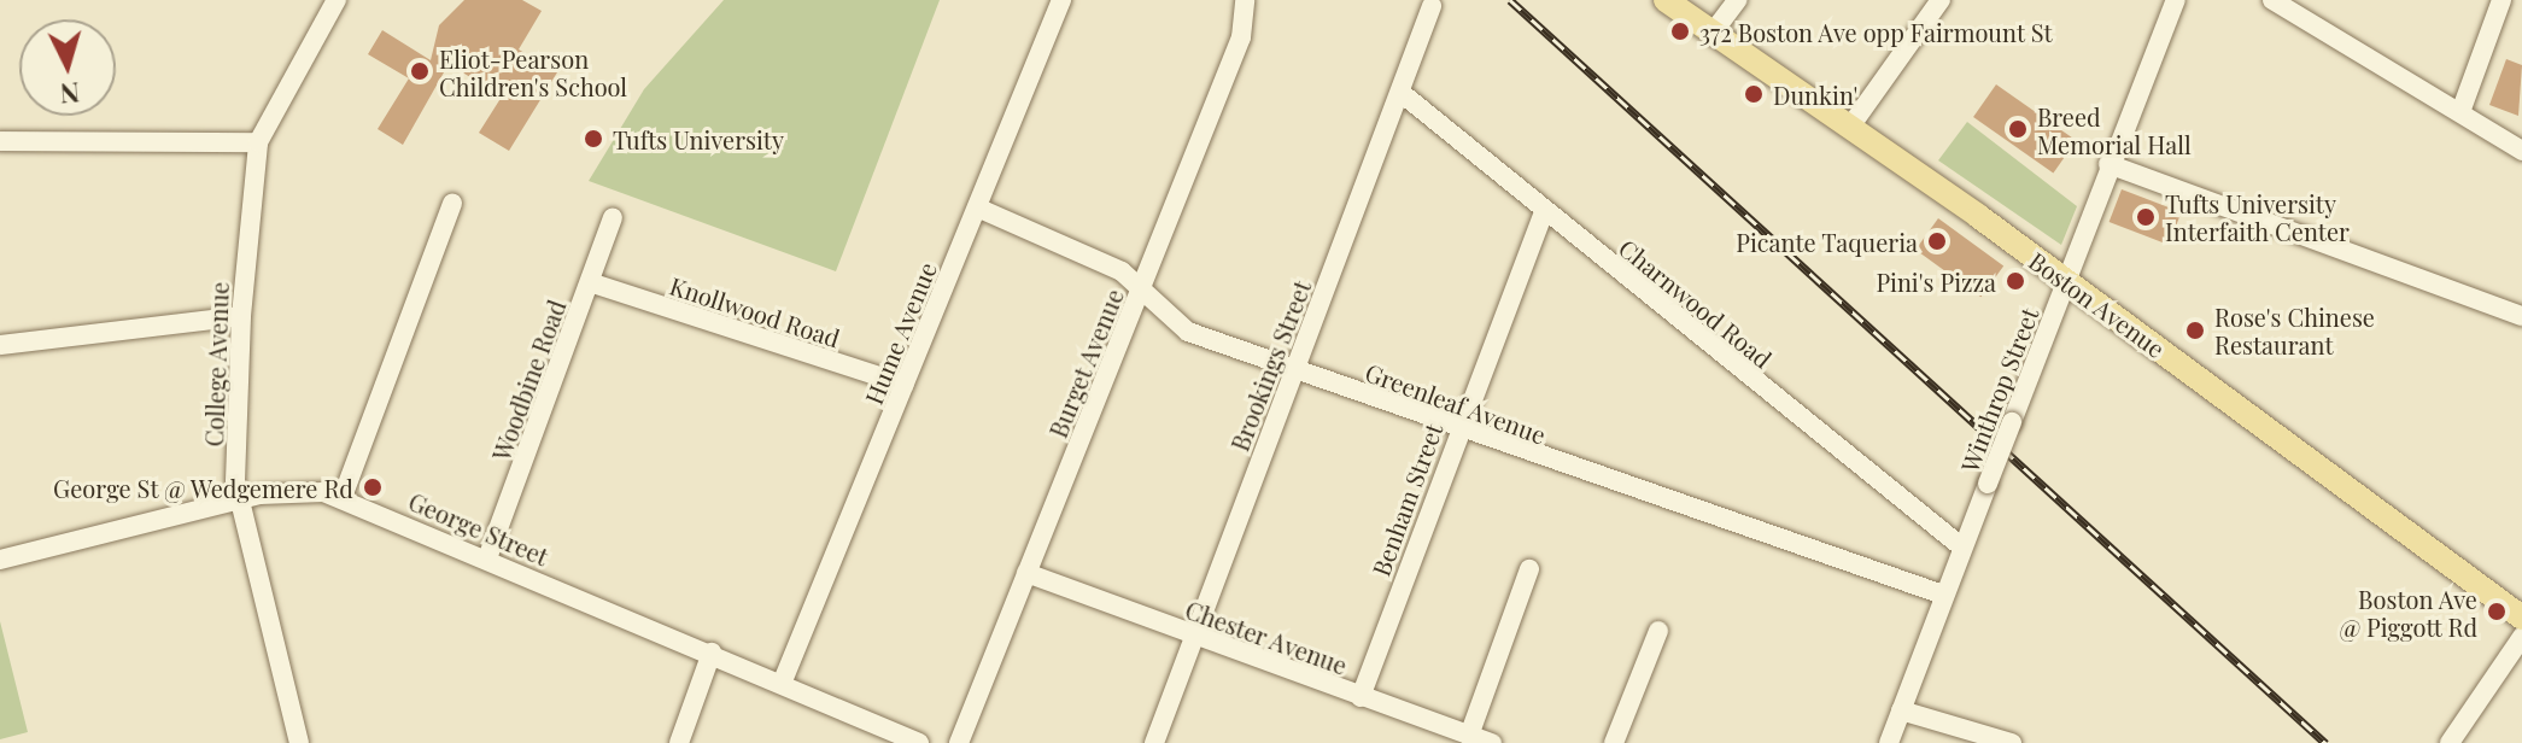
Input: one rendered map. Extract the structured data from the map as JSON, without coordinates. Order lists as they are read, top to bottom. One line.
{"streets":{"main road":["Boston Avenue"],"street":["Charnwood Road","Knollwood Road","Hume Avenue","Burget Avenue","College Avenue","Brookings Street","Woodbine Road","Winthrop Street","Greenleaf Avenue","Benham Street","George Street","Chester Avenue"]},"crossings":[["Charnwood Road","Brookings Street"],["Charnwood Road","Winthrop Street"],["Charnwood Road","Benham Street"],["Boston Avenue","Winthrop Street"],["Knollwood Road","Hume Avenue"],["Knollwood Road","Woodbine Road"],["Hume Avenue","Greenleaf Avenue"],["Hume Avenue","George Street"],["Burget Avenue","Greenleaf Avenue"],["Burget Avenue","Chester Avenue"],["College Avenue","George Street"],["Brookings Street","Greenleaf Avenue"],["Brookings Street","Chester Avenue"],["Woodbine Road","George Street"],["Winthrop Street","Greenleaf Avenue"],["Greenleaf Avenue","Benham Street"],["Benham Street","Chester Avenue"]],"places":["372 Boston Ave opp Fairmount St","Eliot-Pearson Children's School","Dunkin'","Breed Memorial Hall","Tufts University","Tufts University Interfaith Center","Picante Taqueria","Pini's Pizza","Rose's Chinese Restaurant","George St @ Wedgemere Rd","Boston Ave @ Piggott Rd"],"north":"bottom"}
